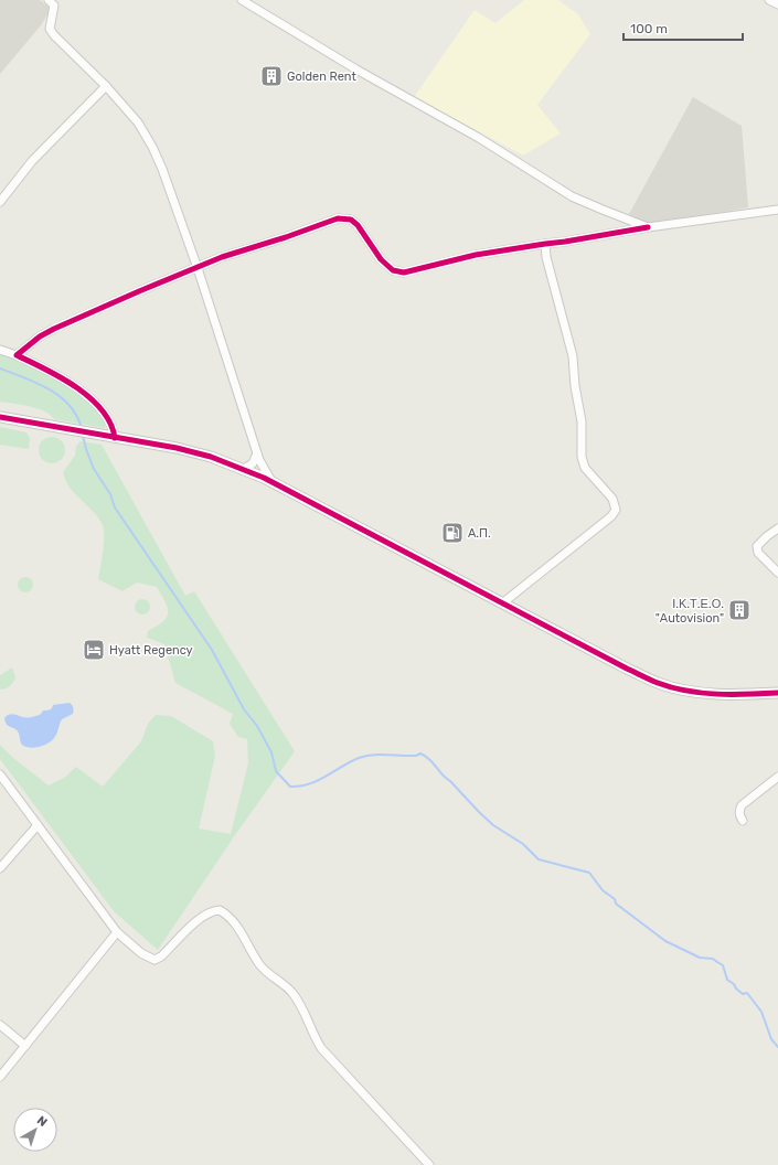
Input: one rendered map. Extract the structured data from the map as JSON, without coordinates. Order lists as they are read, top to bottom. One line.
{"places":{"building":["Golden Rent","I.Κ.Τ.Ε.Ο. \"Autovision\""],"fuel station":["Α.Π."],"hotel":["Hyatt Regency"]},"scale_bar":"100 m","north":"top right"}
